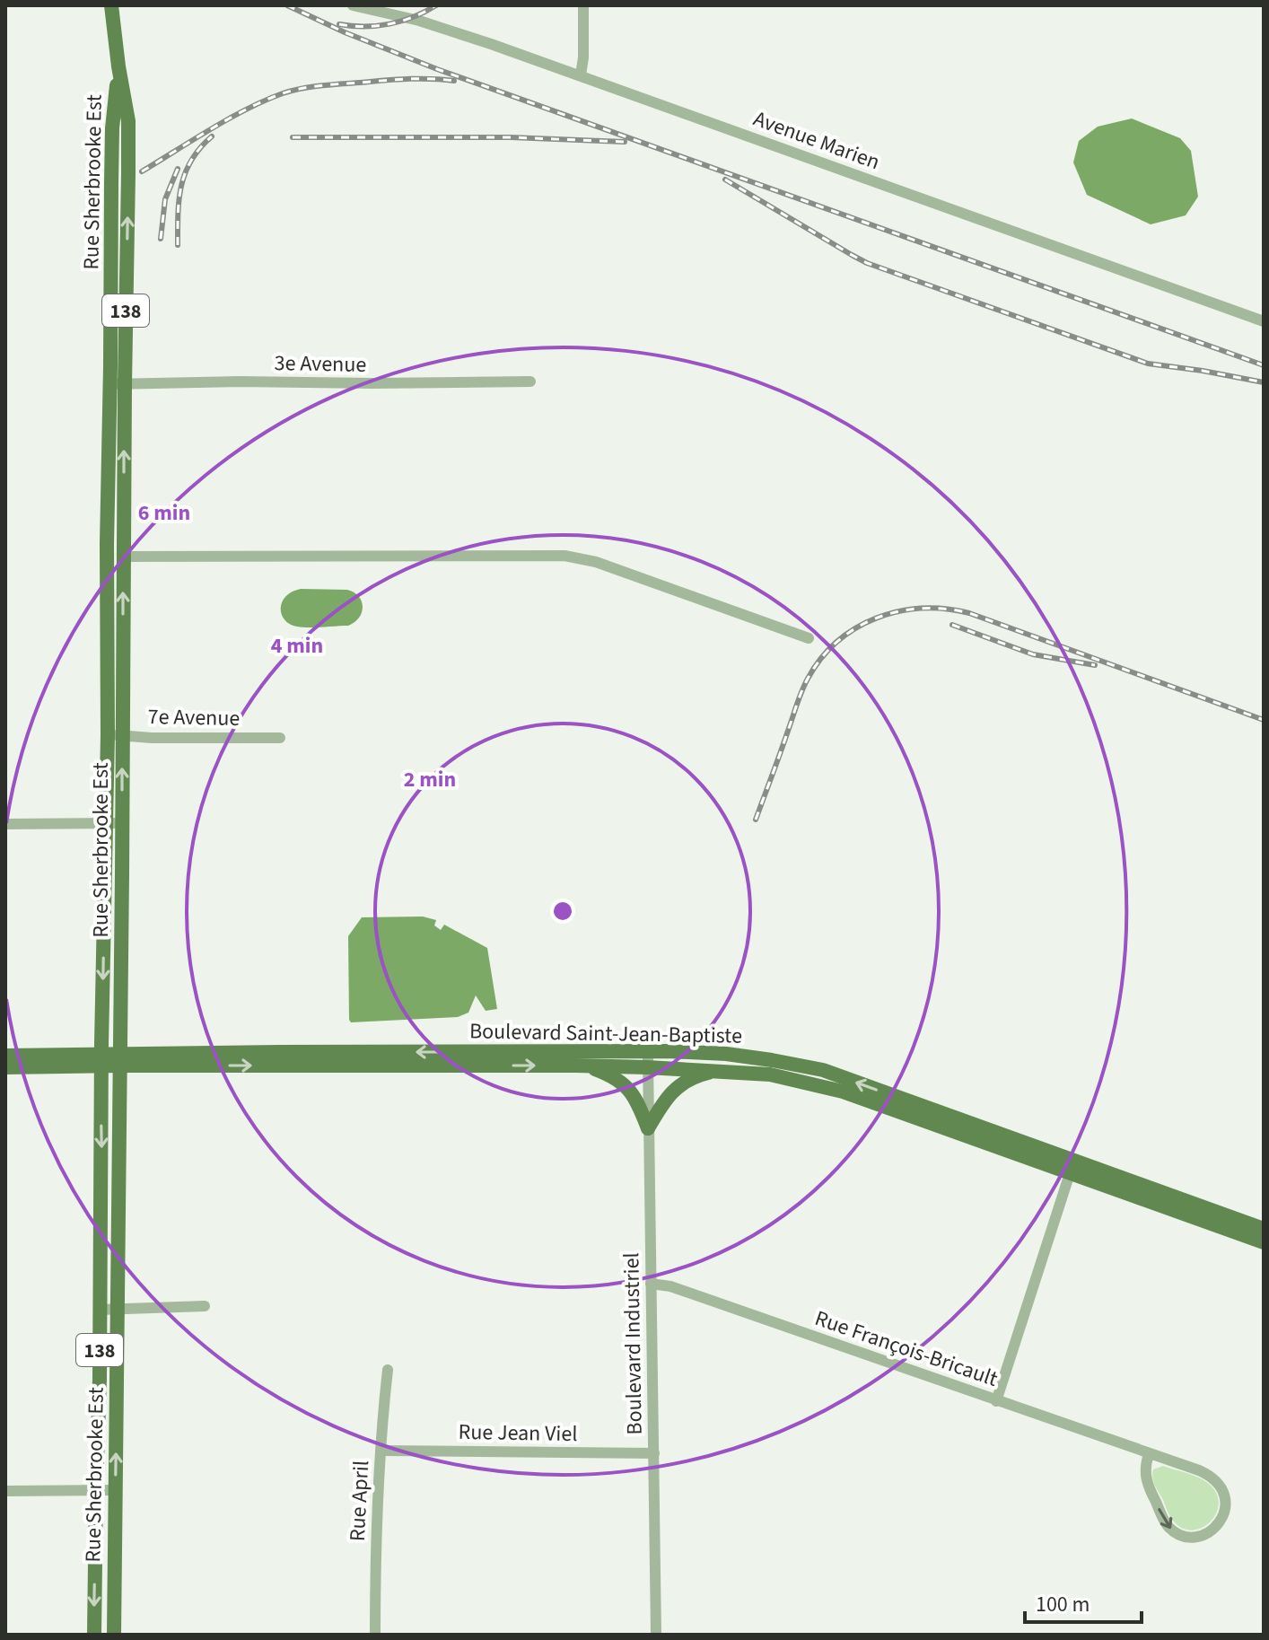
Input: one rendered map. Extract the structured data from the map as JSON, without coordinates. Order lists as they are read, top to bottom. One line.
{"streets":{"main road":["Rue Sherbrooke Est","138","Boulevard Saint-Jean-Baptiste"],"street":["Avenue Marien","3e Avenue","7e Avenue","Boulevard Industriel","Rue François-Bricault","Rue Jean Viel","Rue April"]},"crossings":[["Rue Sherbrooke Est","3e Avenue"],["Rue Sherbrooke Est","7e Avenue"],["Rue Sherbrooke Est","Boulevard Saint-Jean-Baptiste"],["Boulevard Saint-Jean-Baptiste","Boulevard Industriel"],["Boulevard Industriel","Rue François-Bricault"],["Boulevard Industriel","Rue Jean Viel"],["Rue Jean Viel","Rue April"]],"scale_bar":"100 m","rings":["6 min","4 min","2 min"]}
